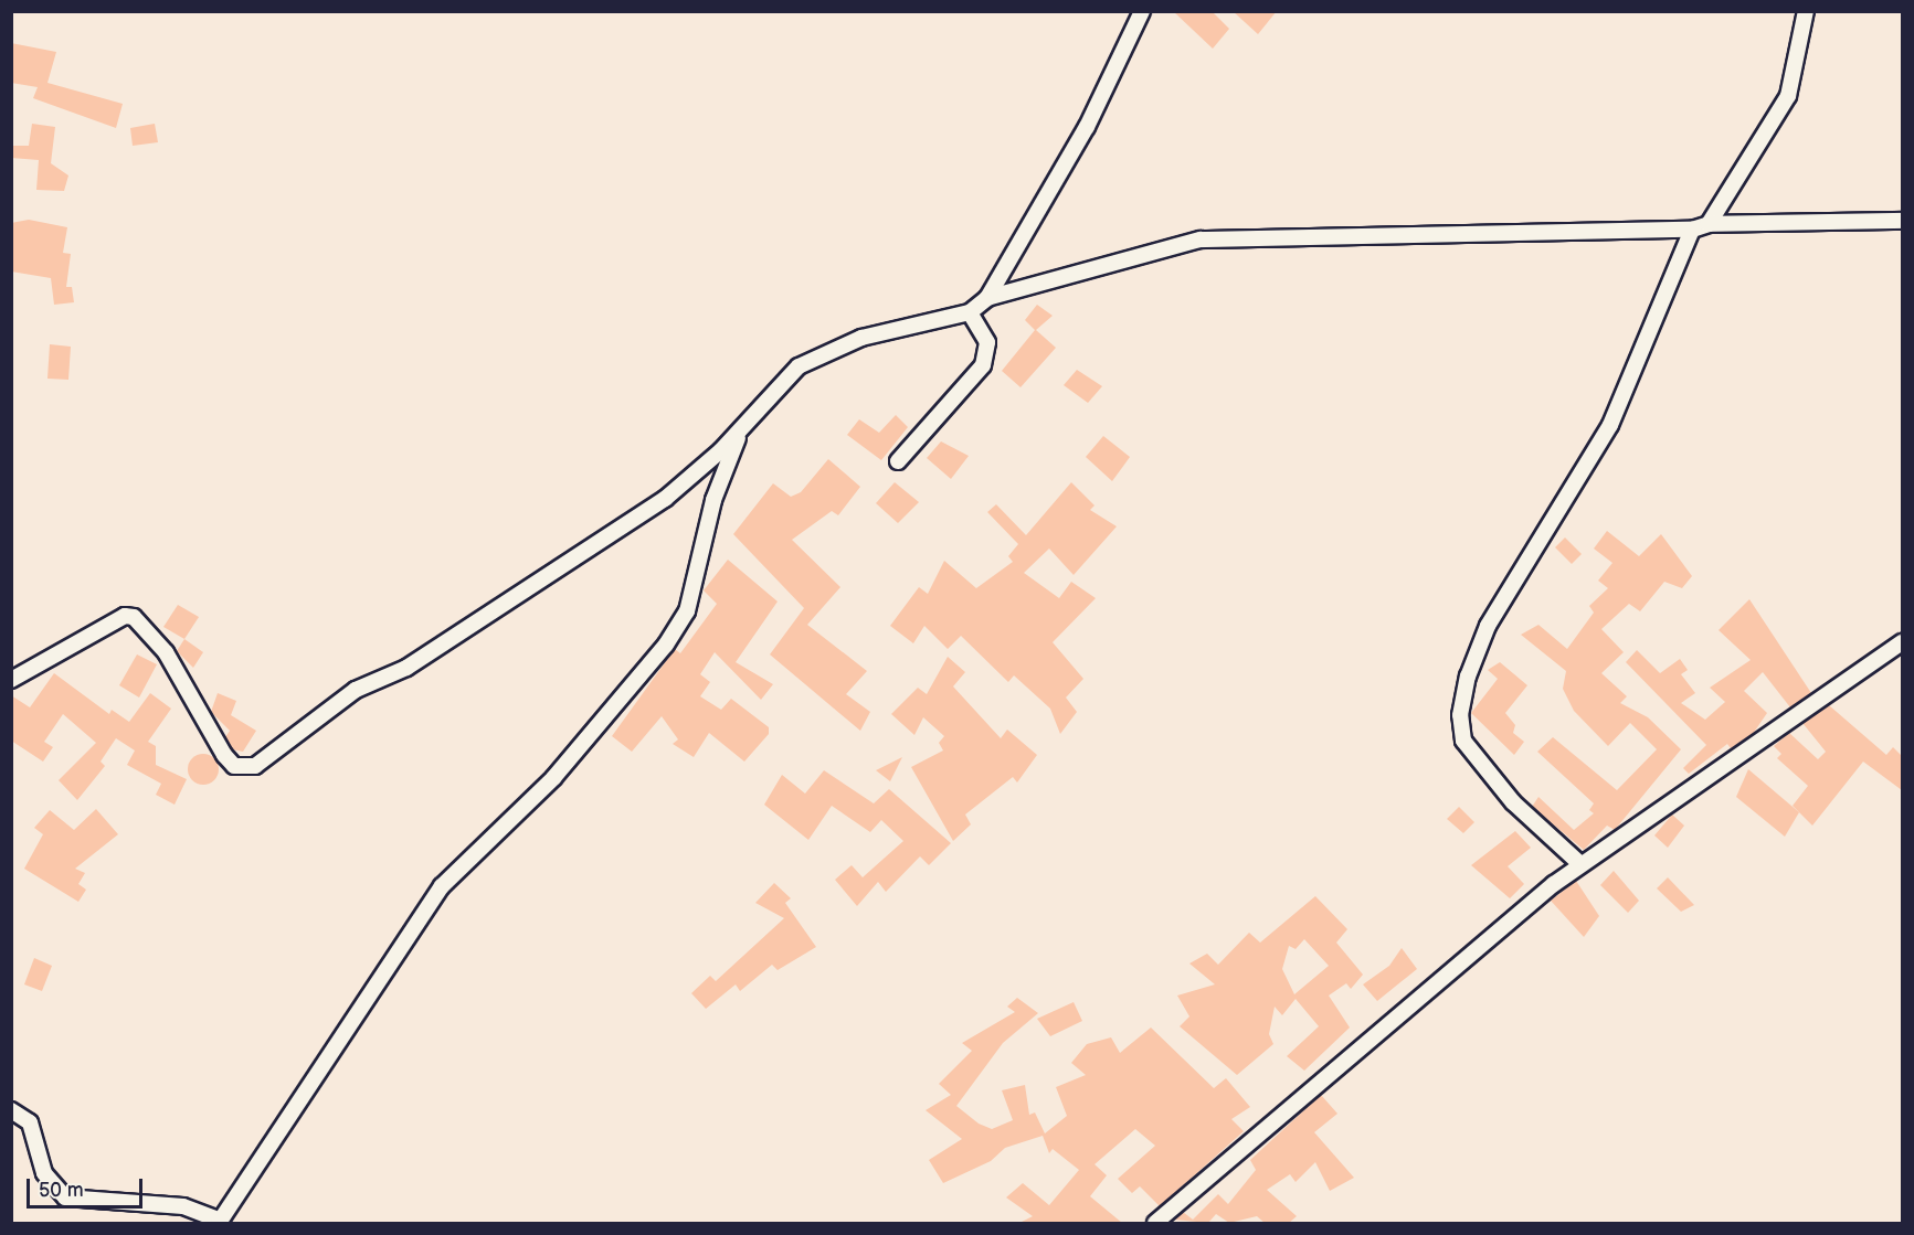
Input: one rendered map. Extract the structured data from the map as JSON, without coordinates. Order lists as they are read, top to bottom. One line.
{"scale_bar":"50 m"}
